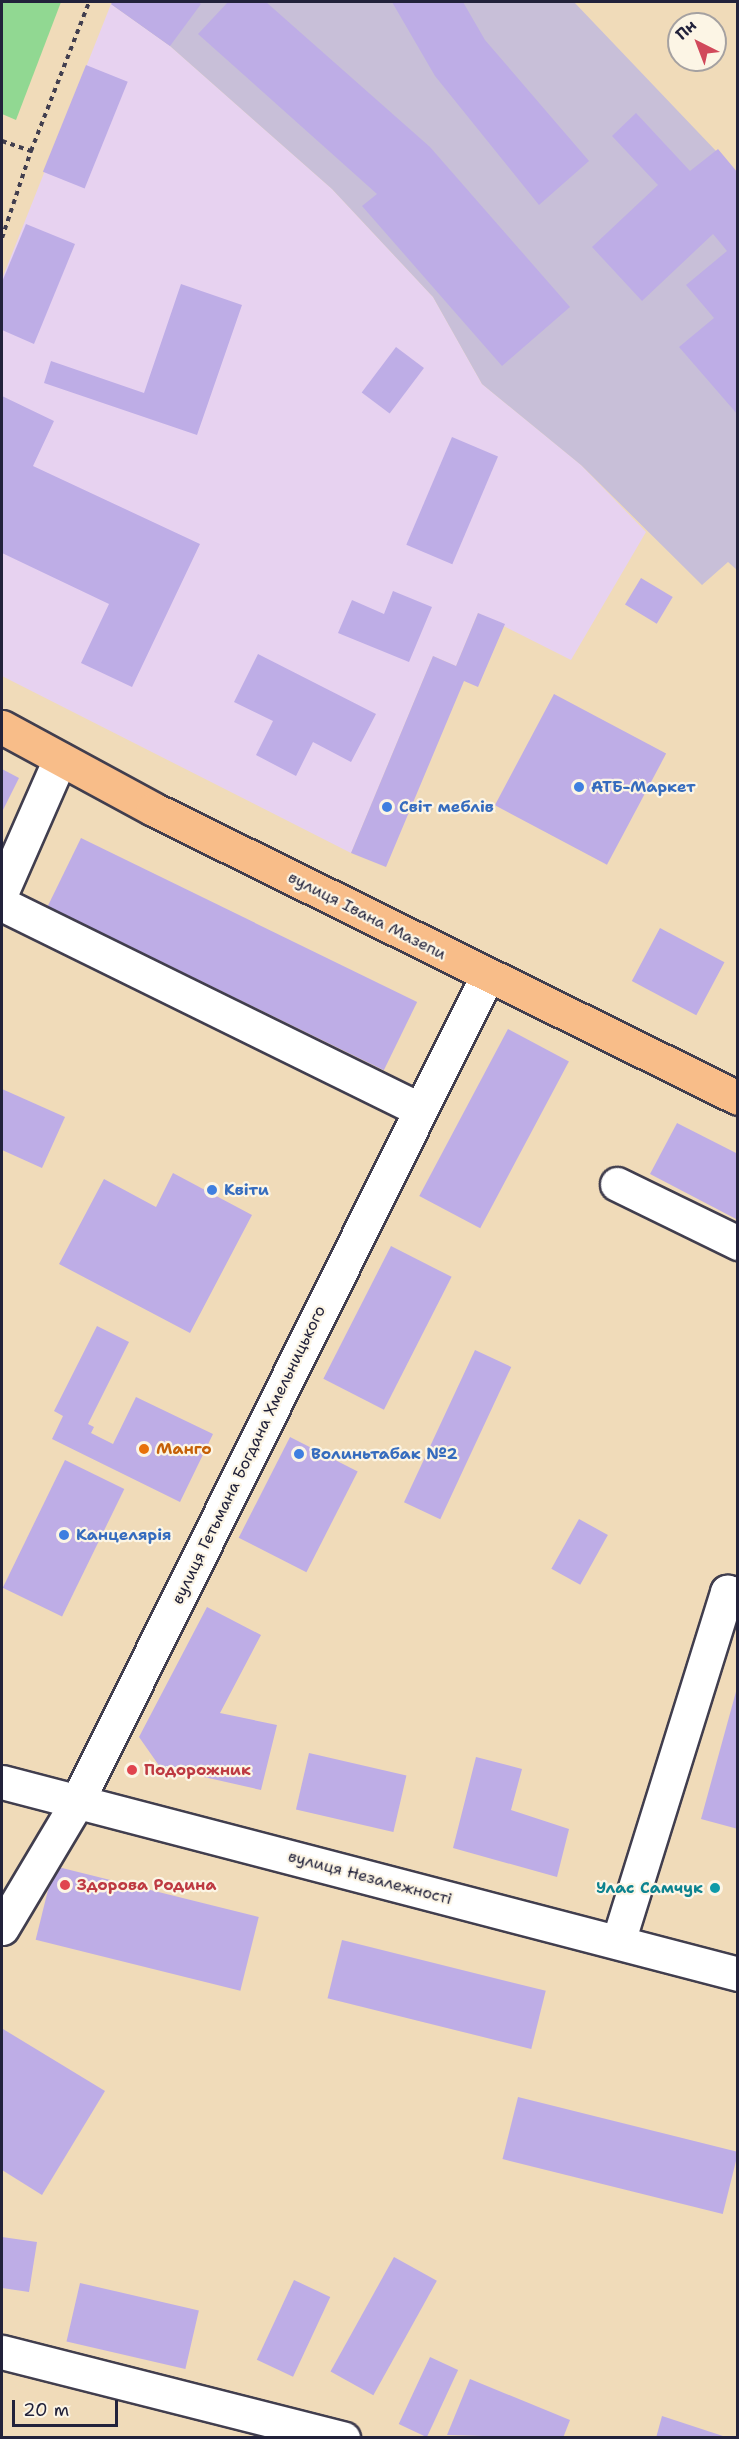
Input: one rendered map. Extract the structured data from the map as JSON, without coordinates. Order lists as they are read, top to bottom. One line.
{"streets":{"main road":["вулиця Івана Мазепи"],"street":["вулиця Гетьмана Богдана Хмельницького","вулиця Незалежності"]},"crossings":[["вулиця Івана Мазепи","вулиця Гетьмана Богдана Хмельницького"],["вулиця Гетьмана Богдана Хмельницького","вулиця Незалежності"]],"places":["АТБ-Маркет","Світ меблів","Квіти","Манго","Волиньтабак №2","Канцелярiя","Подорожник","Здорова Родина","Улас Самчук"],"scale_bar":"20 m","north":"top left"}
